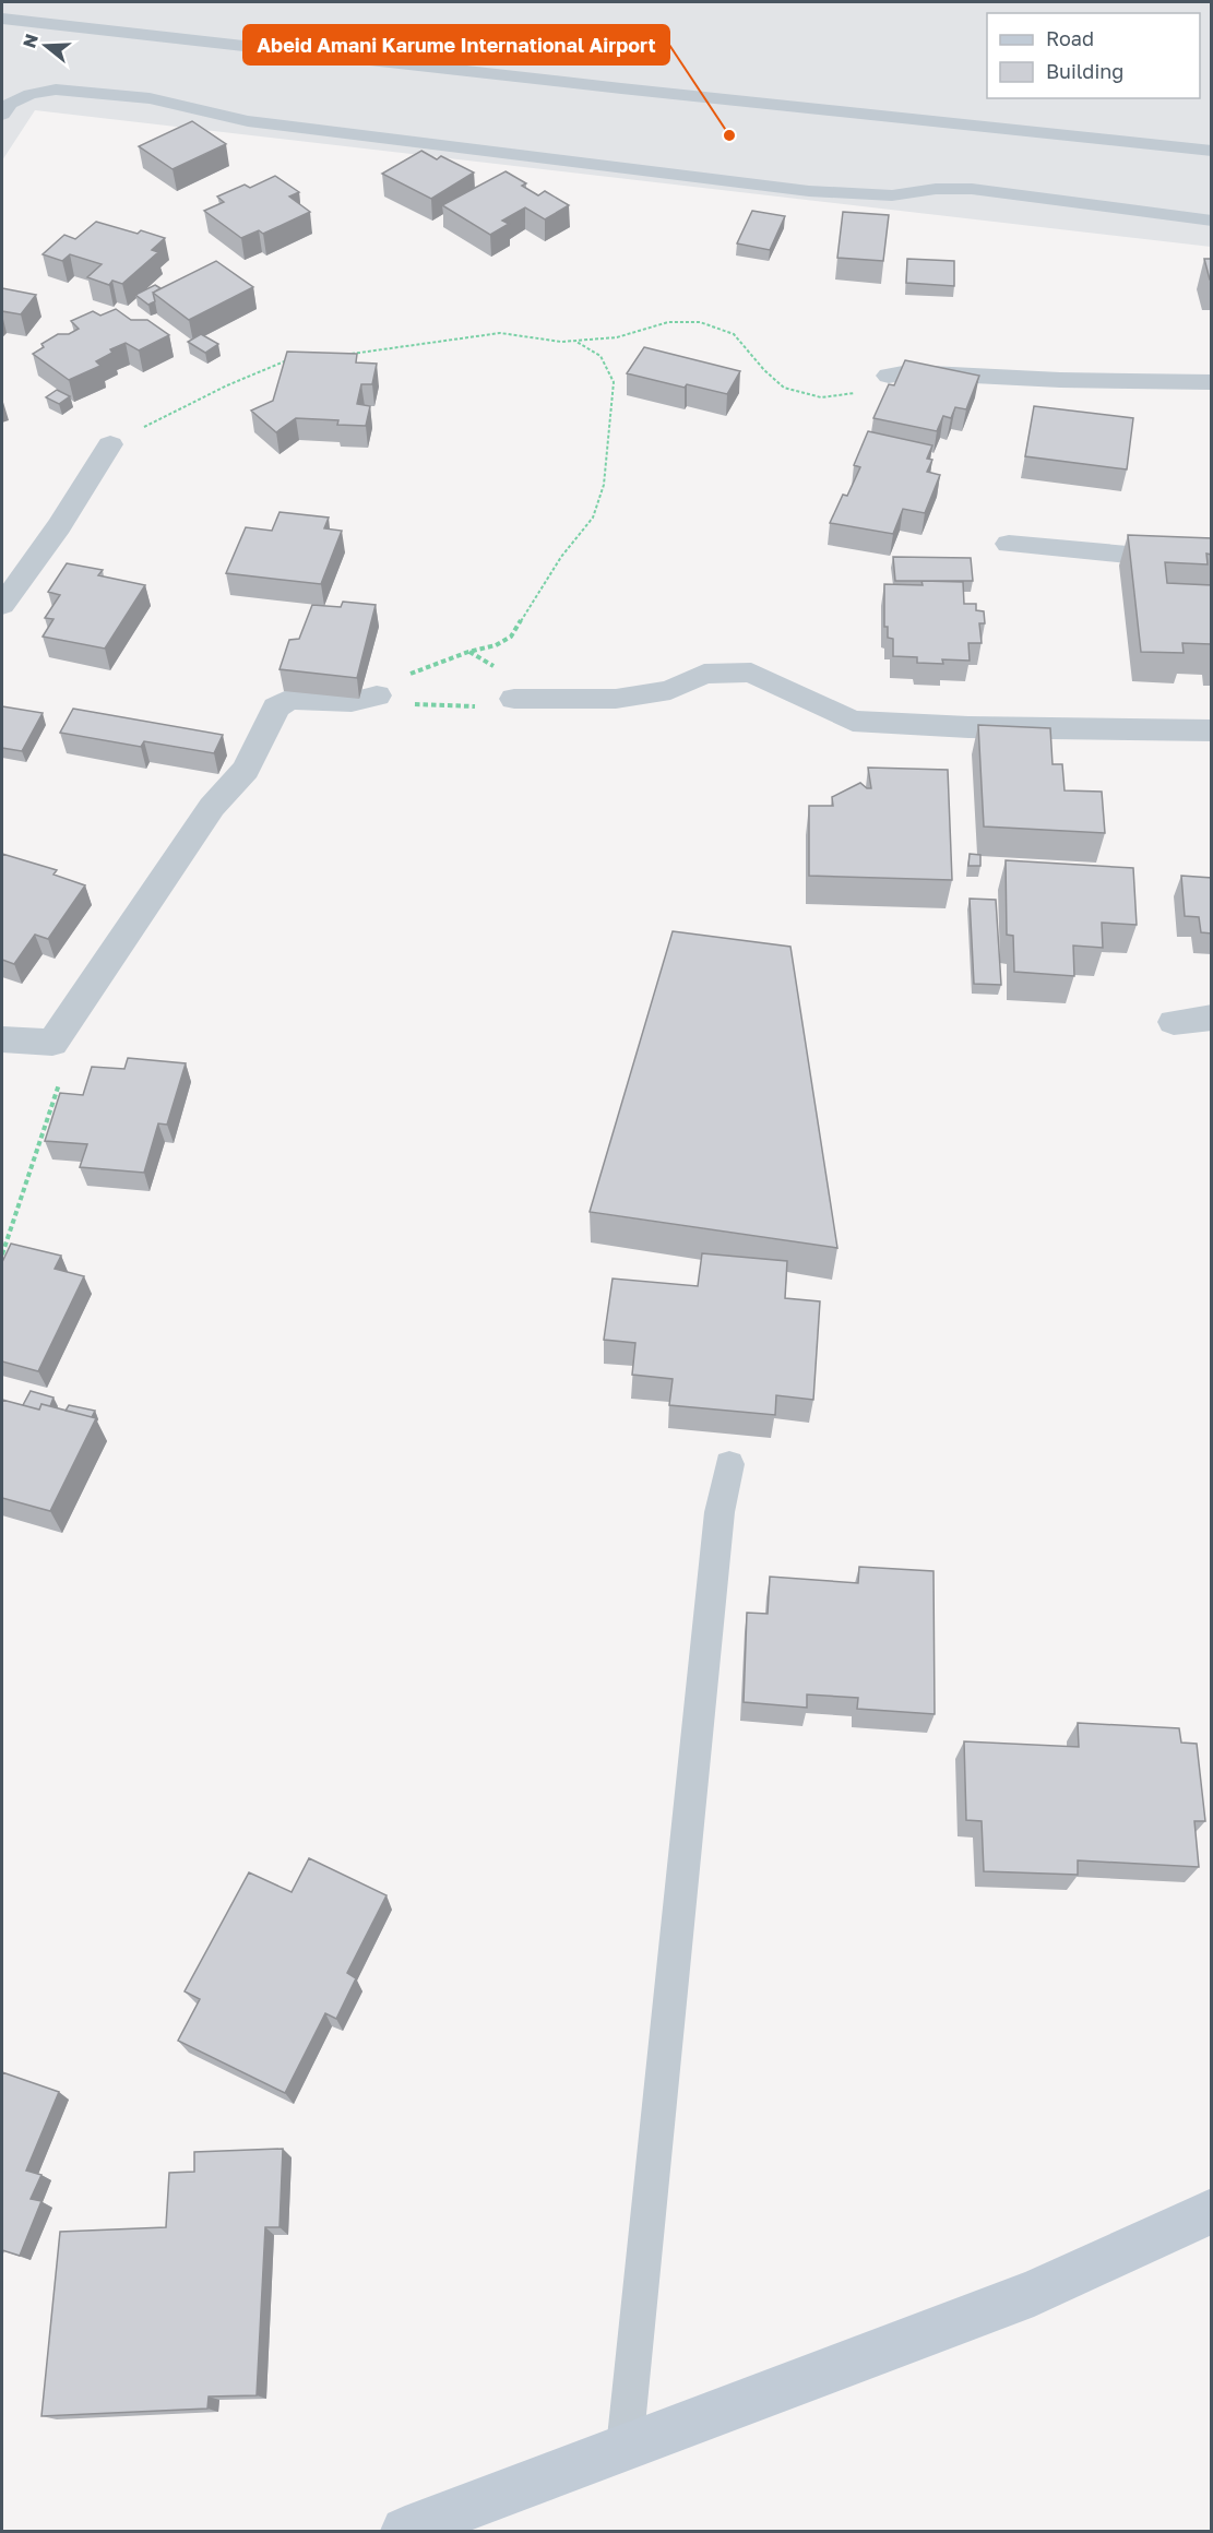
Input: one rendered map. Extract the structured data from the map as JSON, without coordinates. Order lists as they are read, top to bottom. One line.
{"places":["Abeid Amani Karume International Airport"],"legend":["Road","Building"],"north":"left"}
